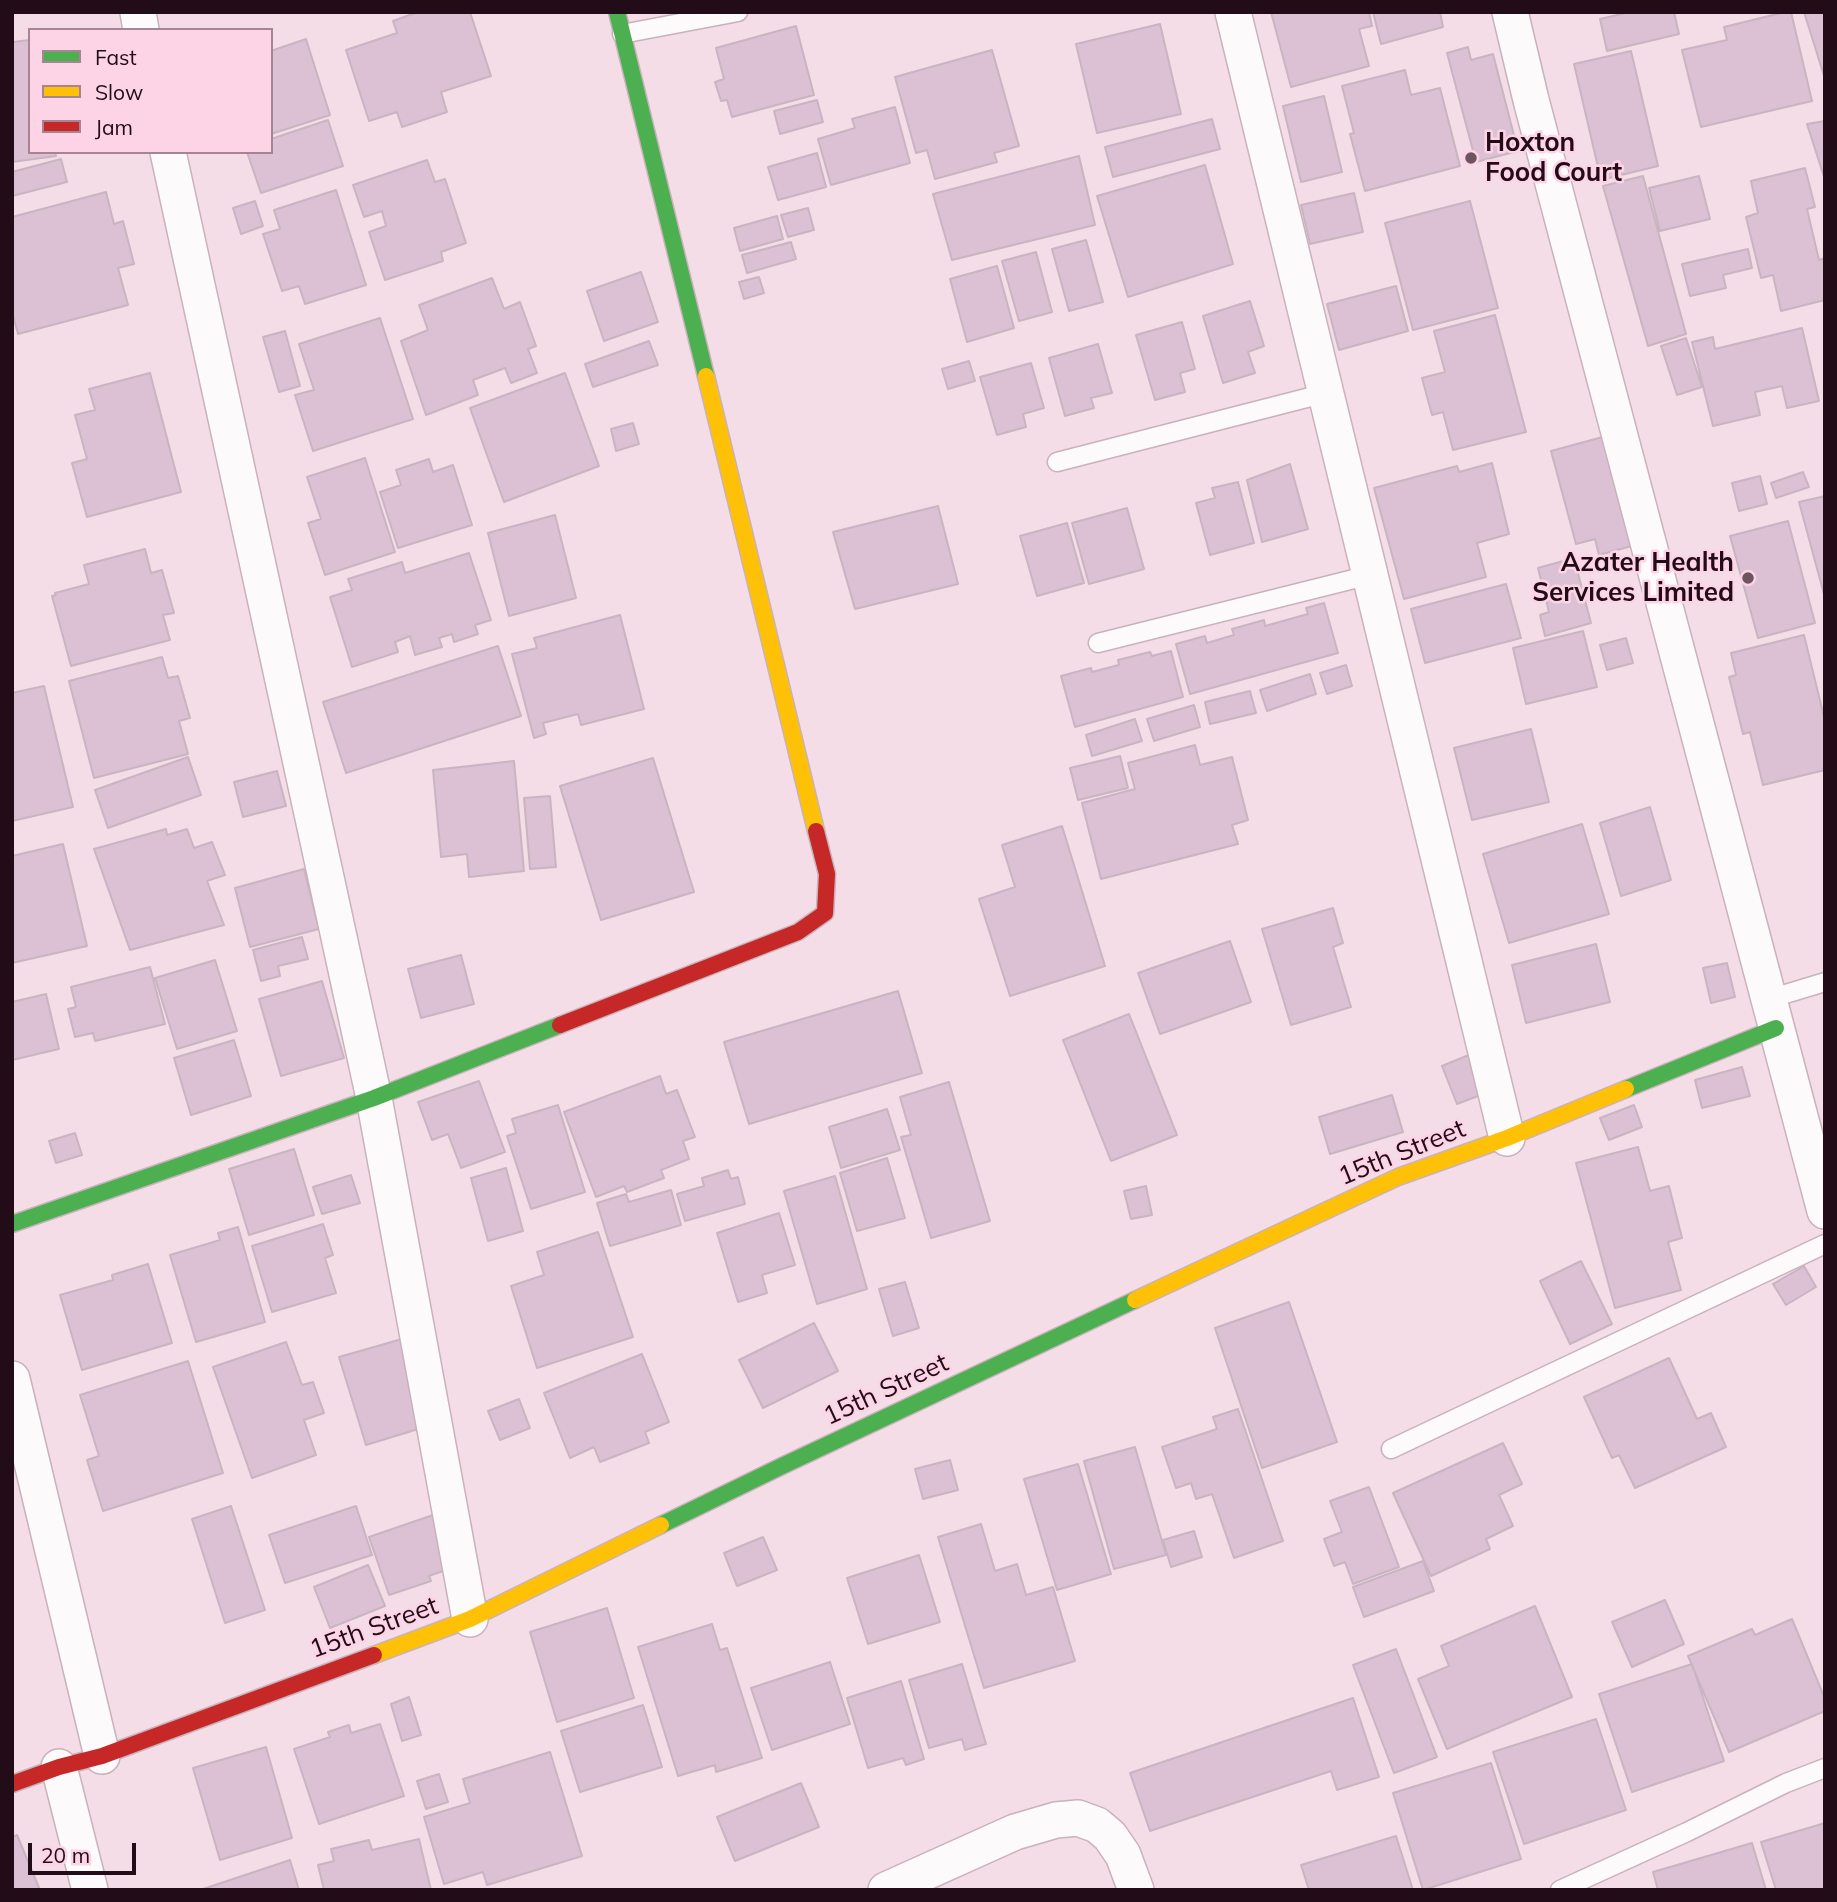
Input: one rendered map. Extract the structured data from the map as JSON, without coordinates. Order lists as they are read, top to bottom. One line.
{"streets":{"street":["15th Street"]},"places":["Hoxton Food Court","Azater Health Services Limited"],"legend":["Fast","Slow","Jam"],"scale_bar":"20 m"}
